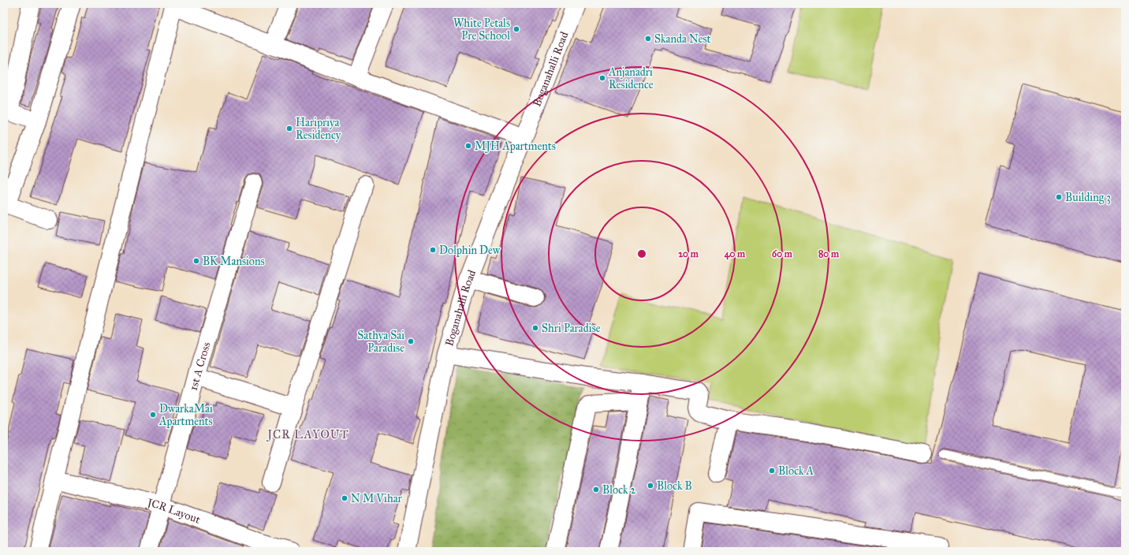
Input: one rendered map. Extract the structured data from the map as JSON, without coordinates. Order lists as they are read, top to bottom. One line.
{"streets":{"street":["Boganahalli Road","1st A Cross","JCR Layout"]},"crossings":[["1st A Cross","JCR Layout"]],"districts":["JCR LAYOUT"],"places":["White Petals Pre School","Skanda Nest","Anjanadri Residence","Haripriya Residency","MJH Apartments","Building 3","Dolphin Dew","BK Mansions","Shri Paradise","Sathya Sai Paradise","DwarkaMai Apartments","Block A","Block B","Block 2","N M Vihar"],"rings":["20 m","40 m","60 m","80 m"]}
